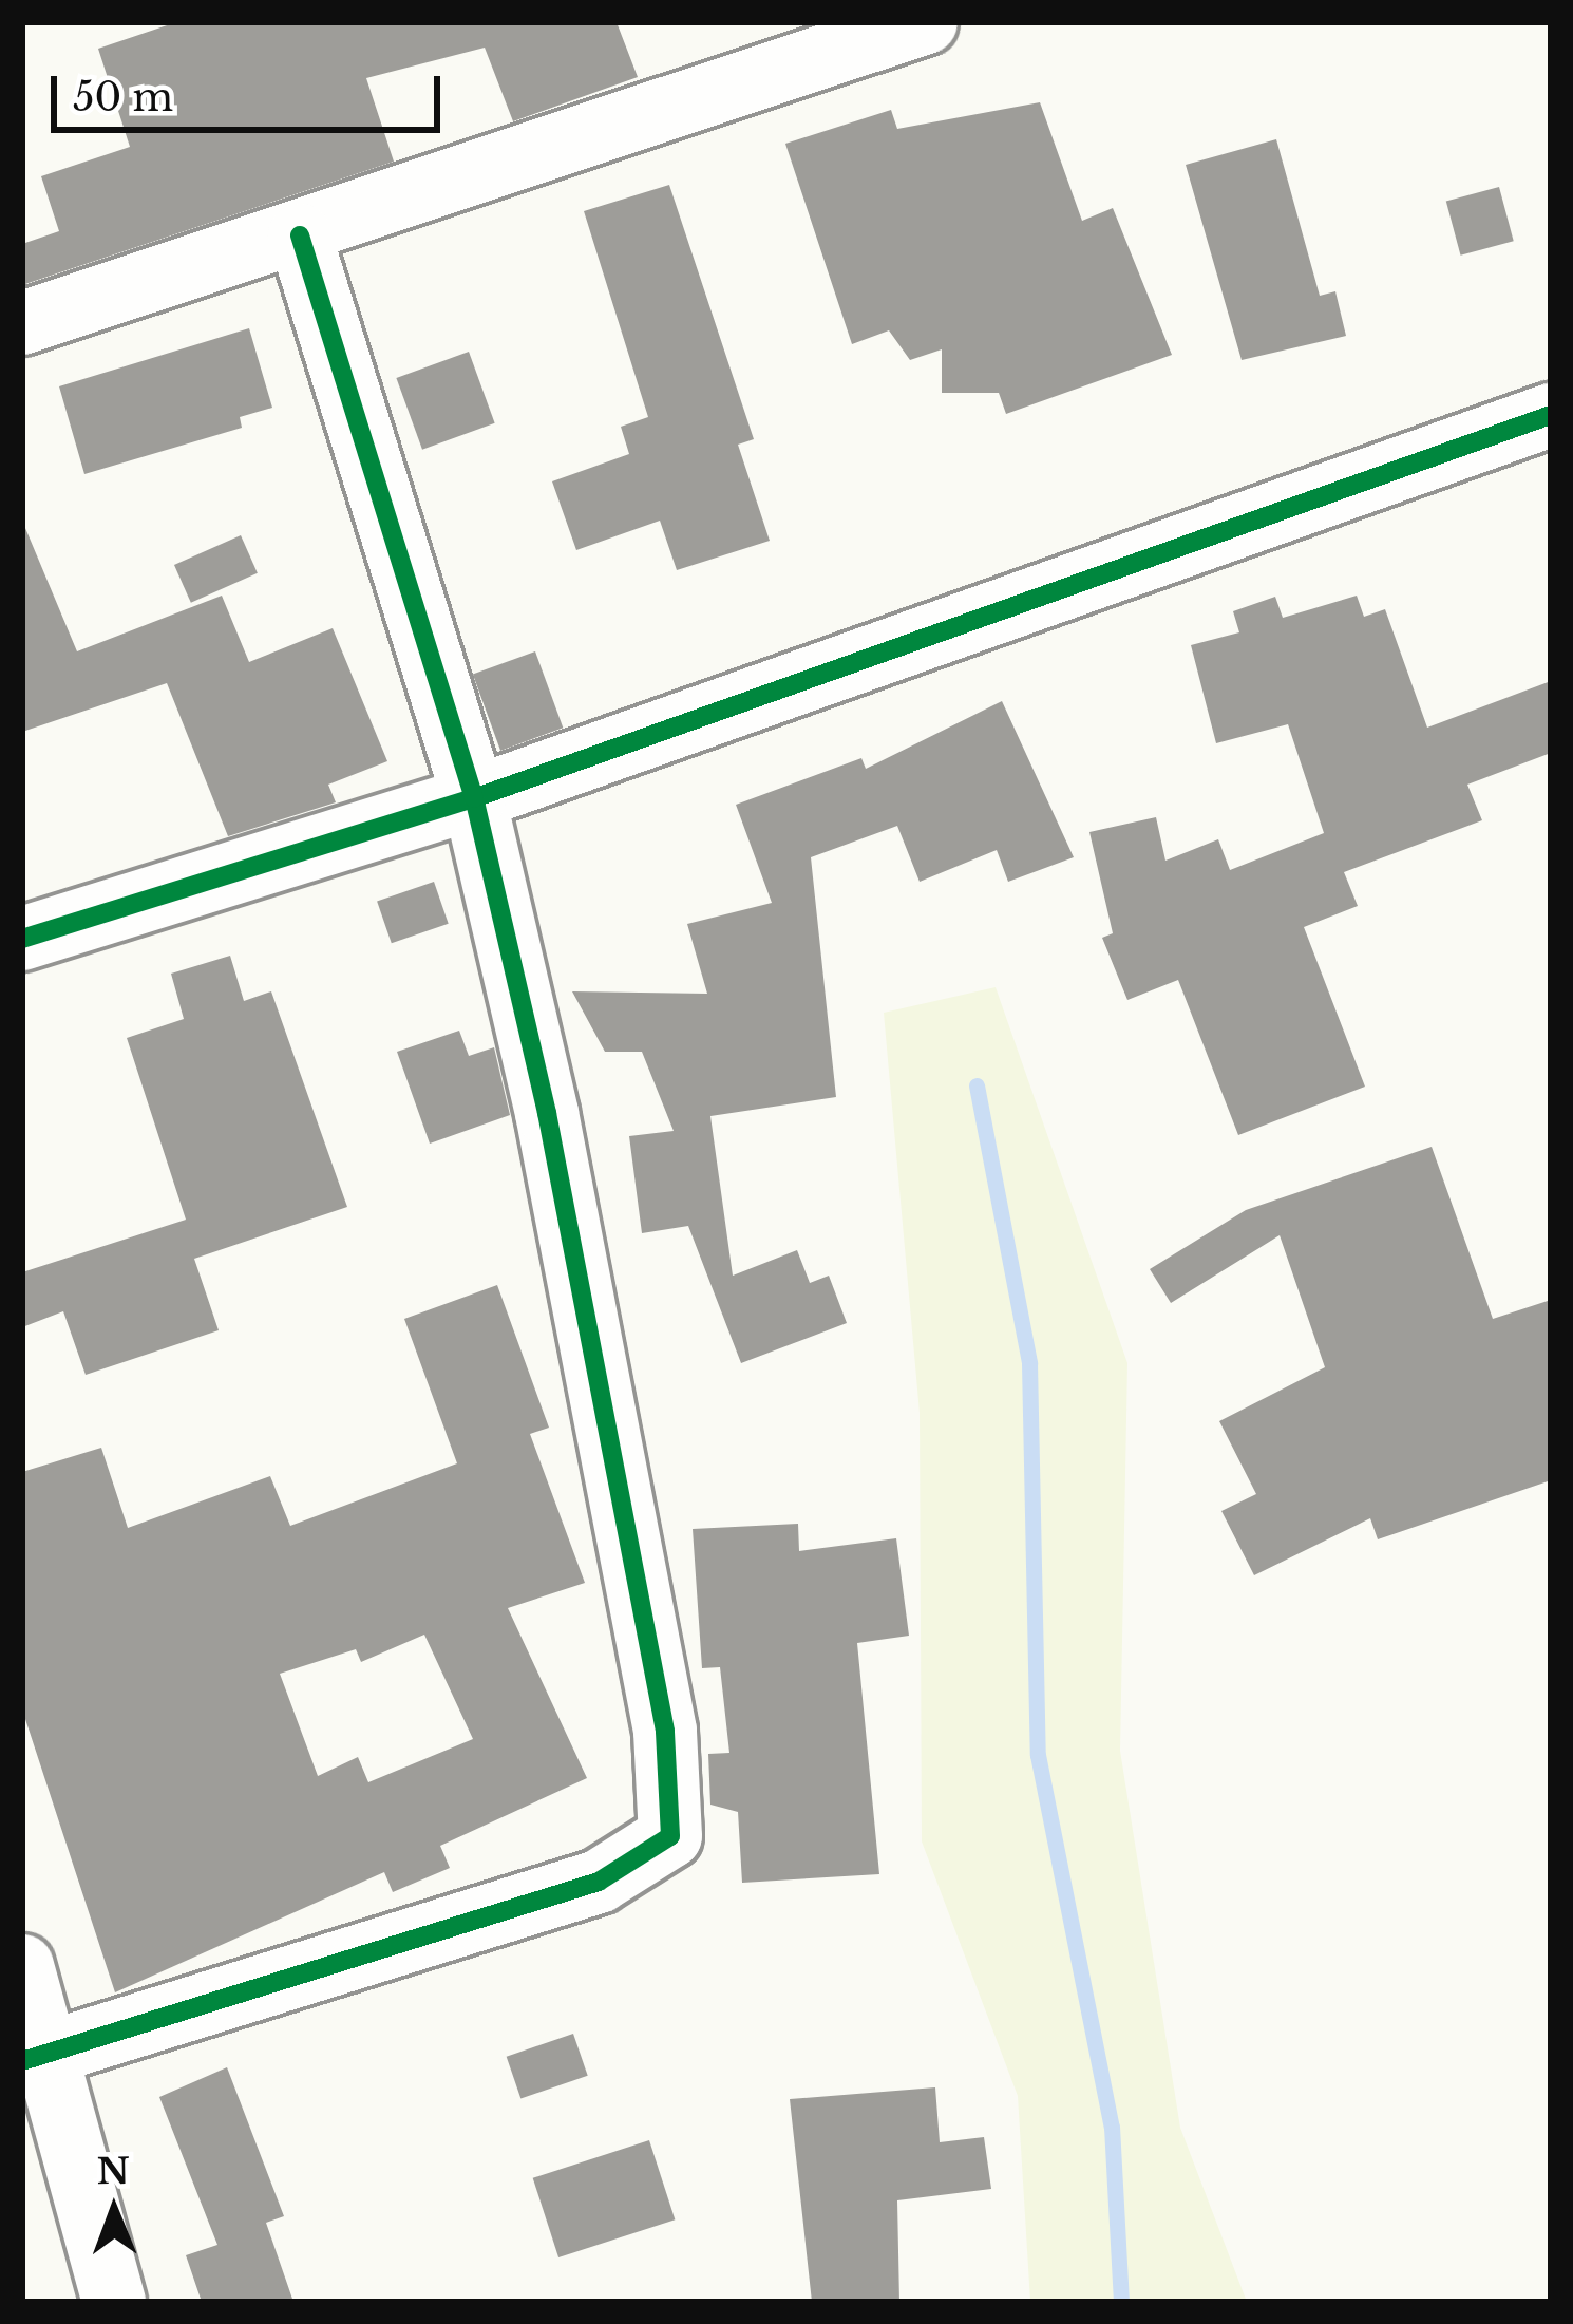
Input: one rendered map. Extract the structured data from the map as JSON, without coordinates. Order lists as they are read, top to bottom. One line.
{"scale_bar":"50 m","north":"top"}
